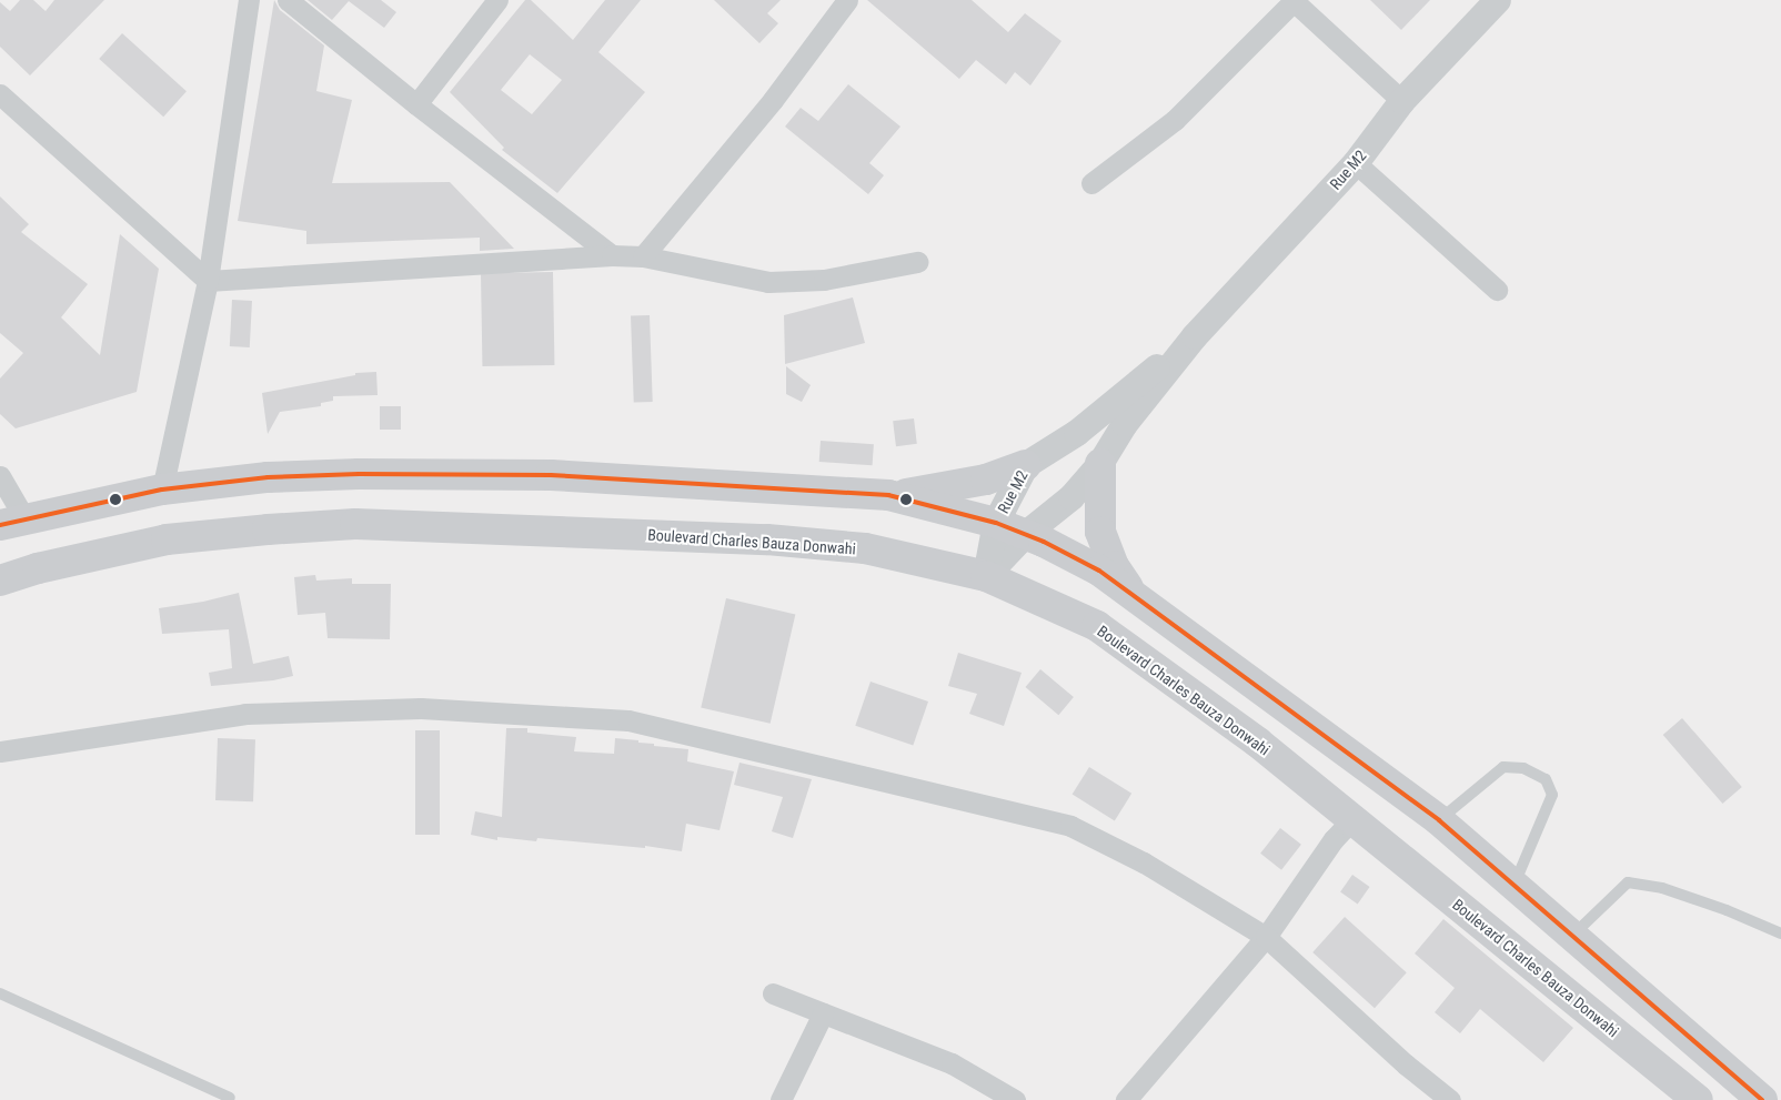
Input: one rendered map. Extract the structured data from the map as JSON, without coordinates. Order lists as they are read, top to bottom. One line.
{"streets":{"main road":["Boulevard Charles Bauza Donwahi"],"street":["Rue M2"]},"crossings":[["Rue M2","Boulevard Charles Bauza Donwahi"]]}
